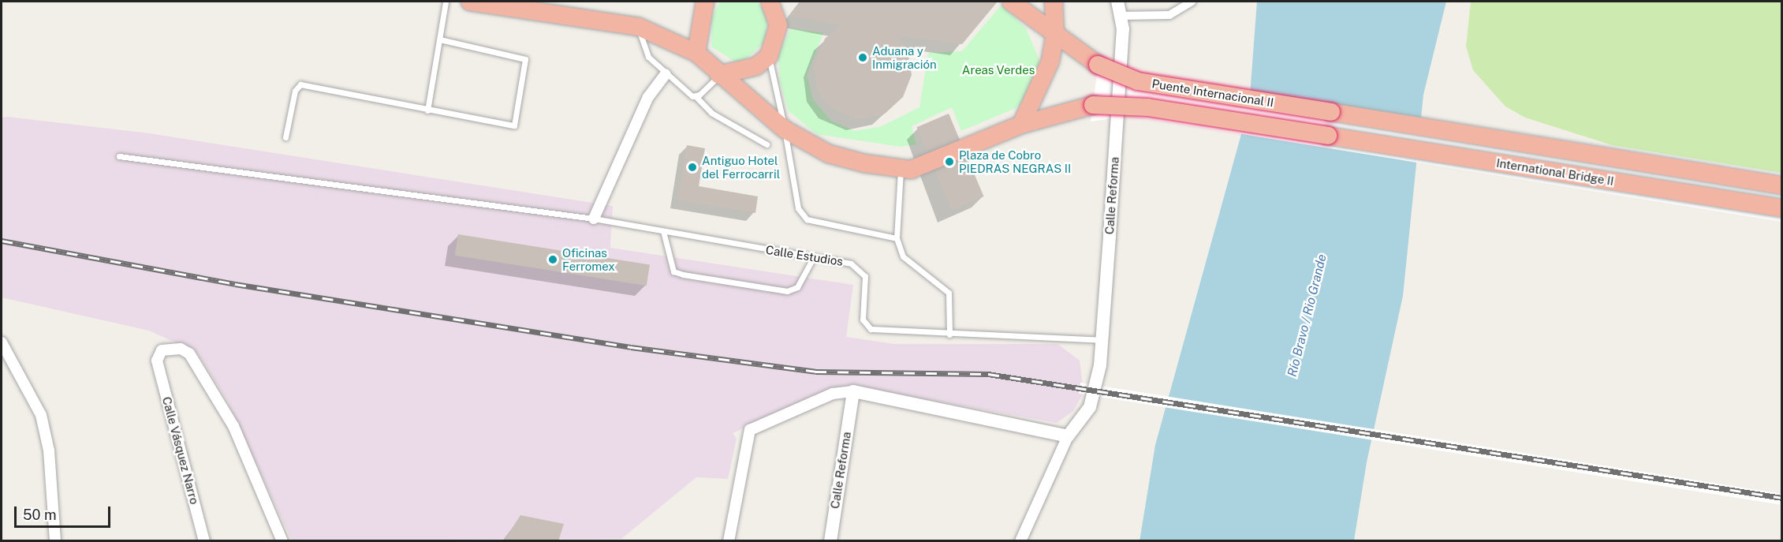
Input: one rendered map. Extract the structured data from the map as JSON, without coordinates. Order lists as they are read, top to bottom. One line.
{"streets":{"highway":["Puente Internacional II","International Bridge II"],"street":["Calle Reforma","Calle Vásquez Narro"],"lane":["Calle Estudios"]},"crossings":[["Puente Internacional II","International Bridge II"],["Calle Reforma","Calle Estudios"]],"water":["Río Bravo / Rio Grande"],"parks":["Areas Verdes"],"places":["Aduana y Inmigración","Plaza de Cobro PIEDRAS NEGRAS II","Antiguo Hotel del Ferrocarril","Oficinas Ferromex"],"scale_bar":"50 m"}
